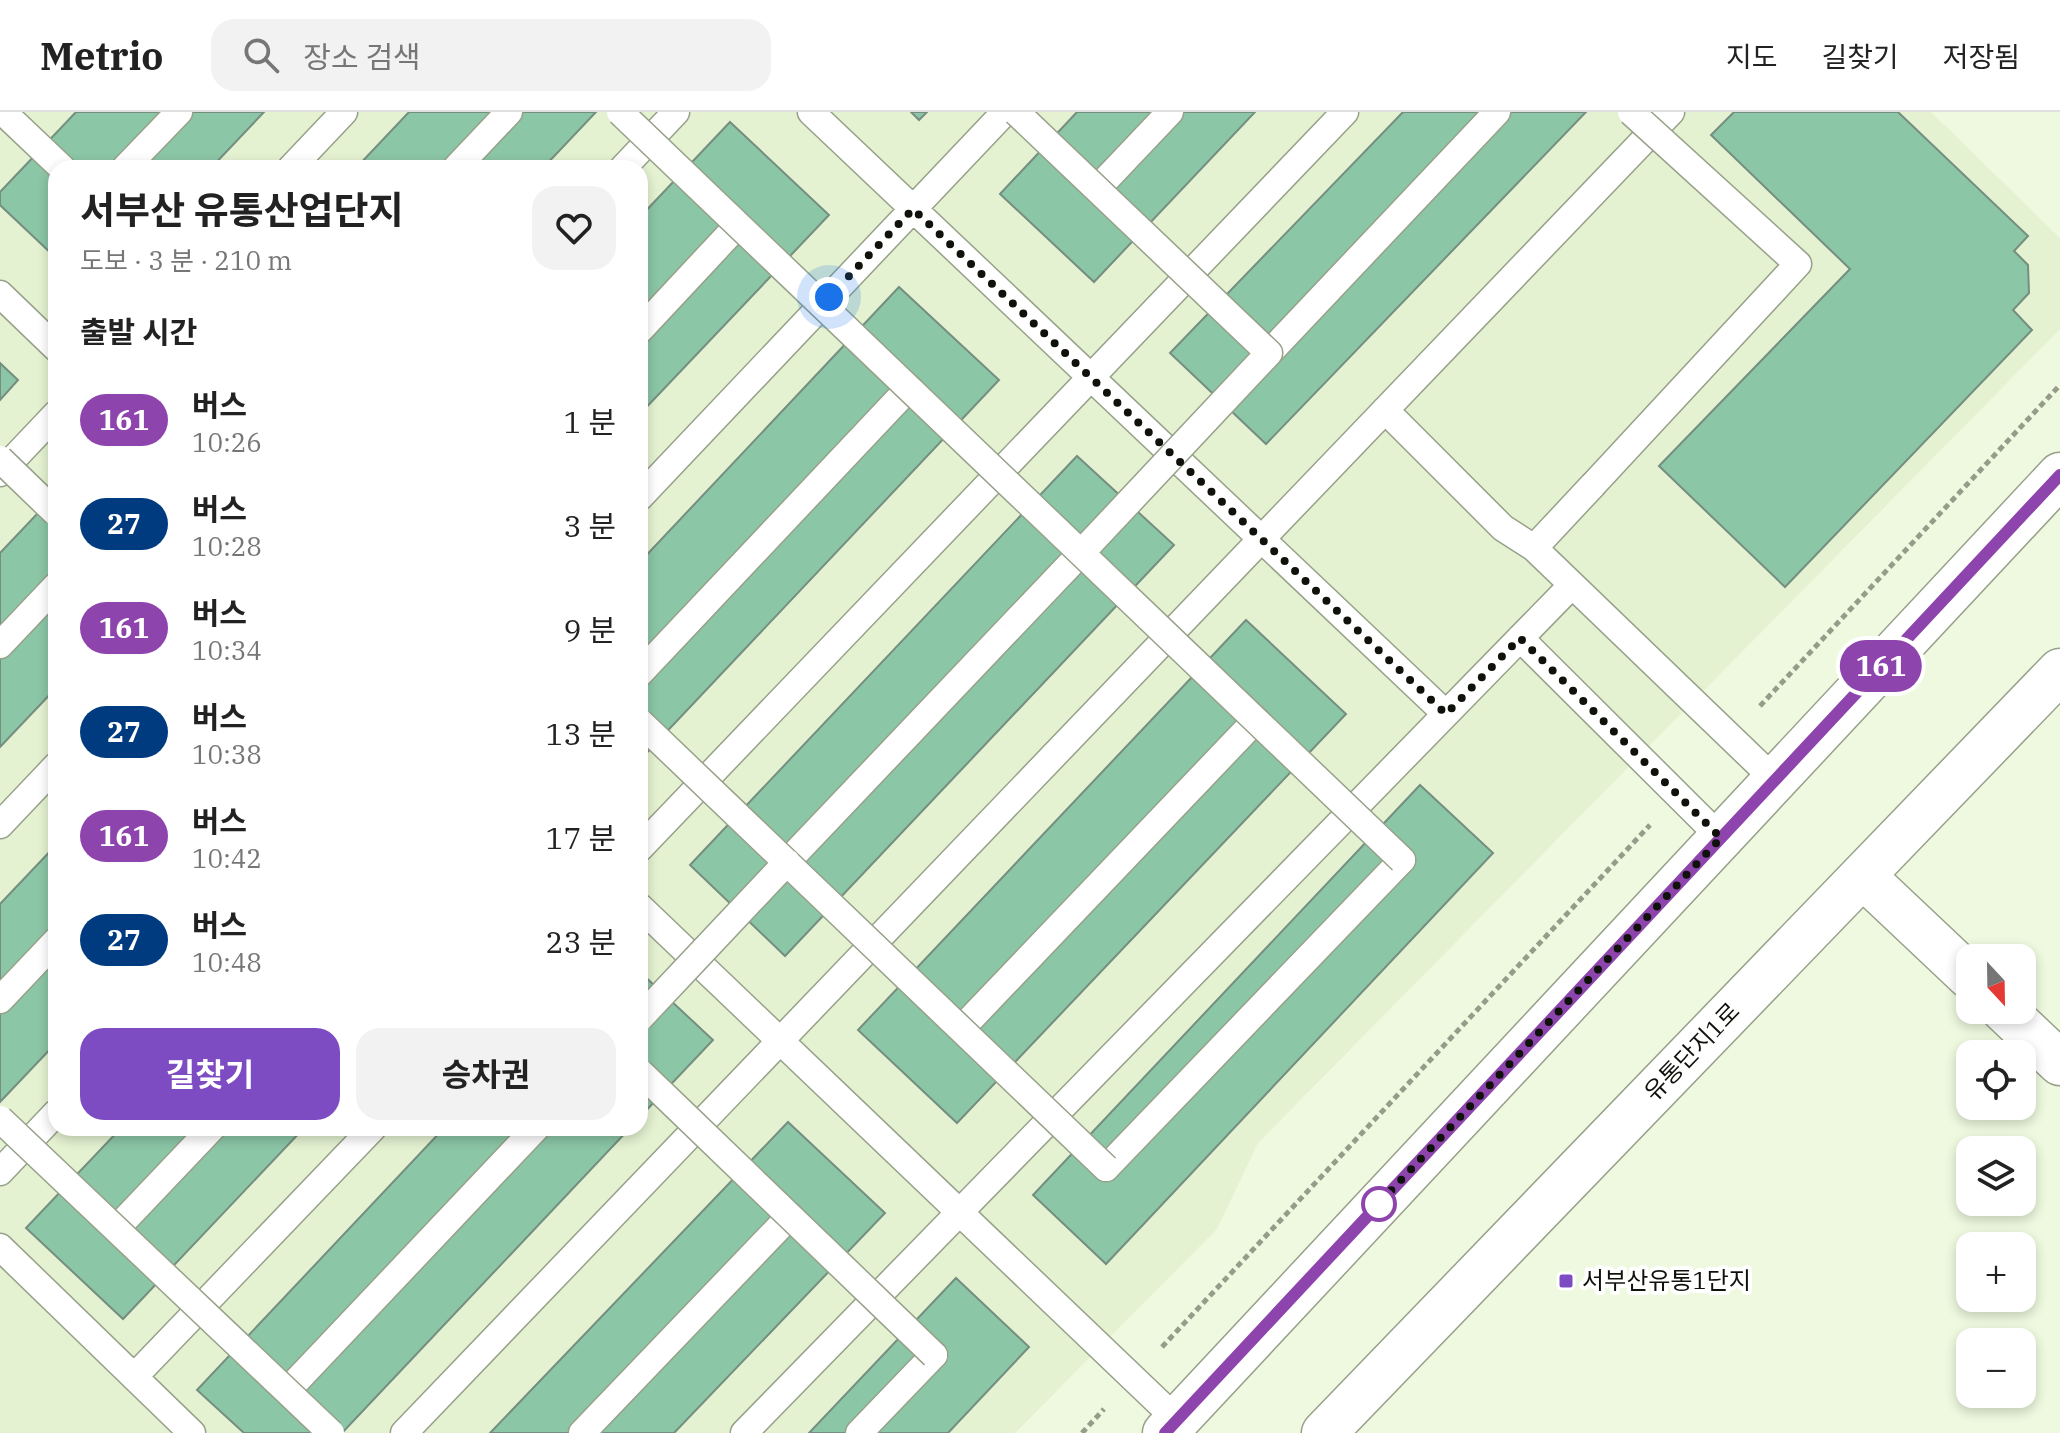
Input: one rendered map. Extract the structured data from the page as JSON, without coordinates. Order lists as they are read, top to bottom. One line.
{"streets":{"main road":["유통단지1로"]},"places":{"transit":["서부산유통1단지"]},"lines":["bus line 161"],"north":"bottom","page":{"header":"Metrio","search":"장소 검색","nav":["지도","길찾기","저장됨"],"on_map":"161","heading":[["서부산 유통산업단지","도보 · 3 분 · 210 m"],"출발 시간"],"list":[{"mark":"161","name":"버스","note":"10:26","value":"1 분"},{"mark":"27","name":"버스","note":"10:28","value":"3 분"},{"mark":"161","name":"버스","note":"10:34","value":"9 분"},{"mark":"27","name":"버스","note":"10:38","value":"13 분"},{"mark":"161","name":"버스","note":"10:42","value":"17 분"},{"mark":"27","name":"버스","note":"10:48","value":"23 분"}],"map_buttons":["+","−"],"buttons":["길찾기","승차권"]}}
